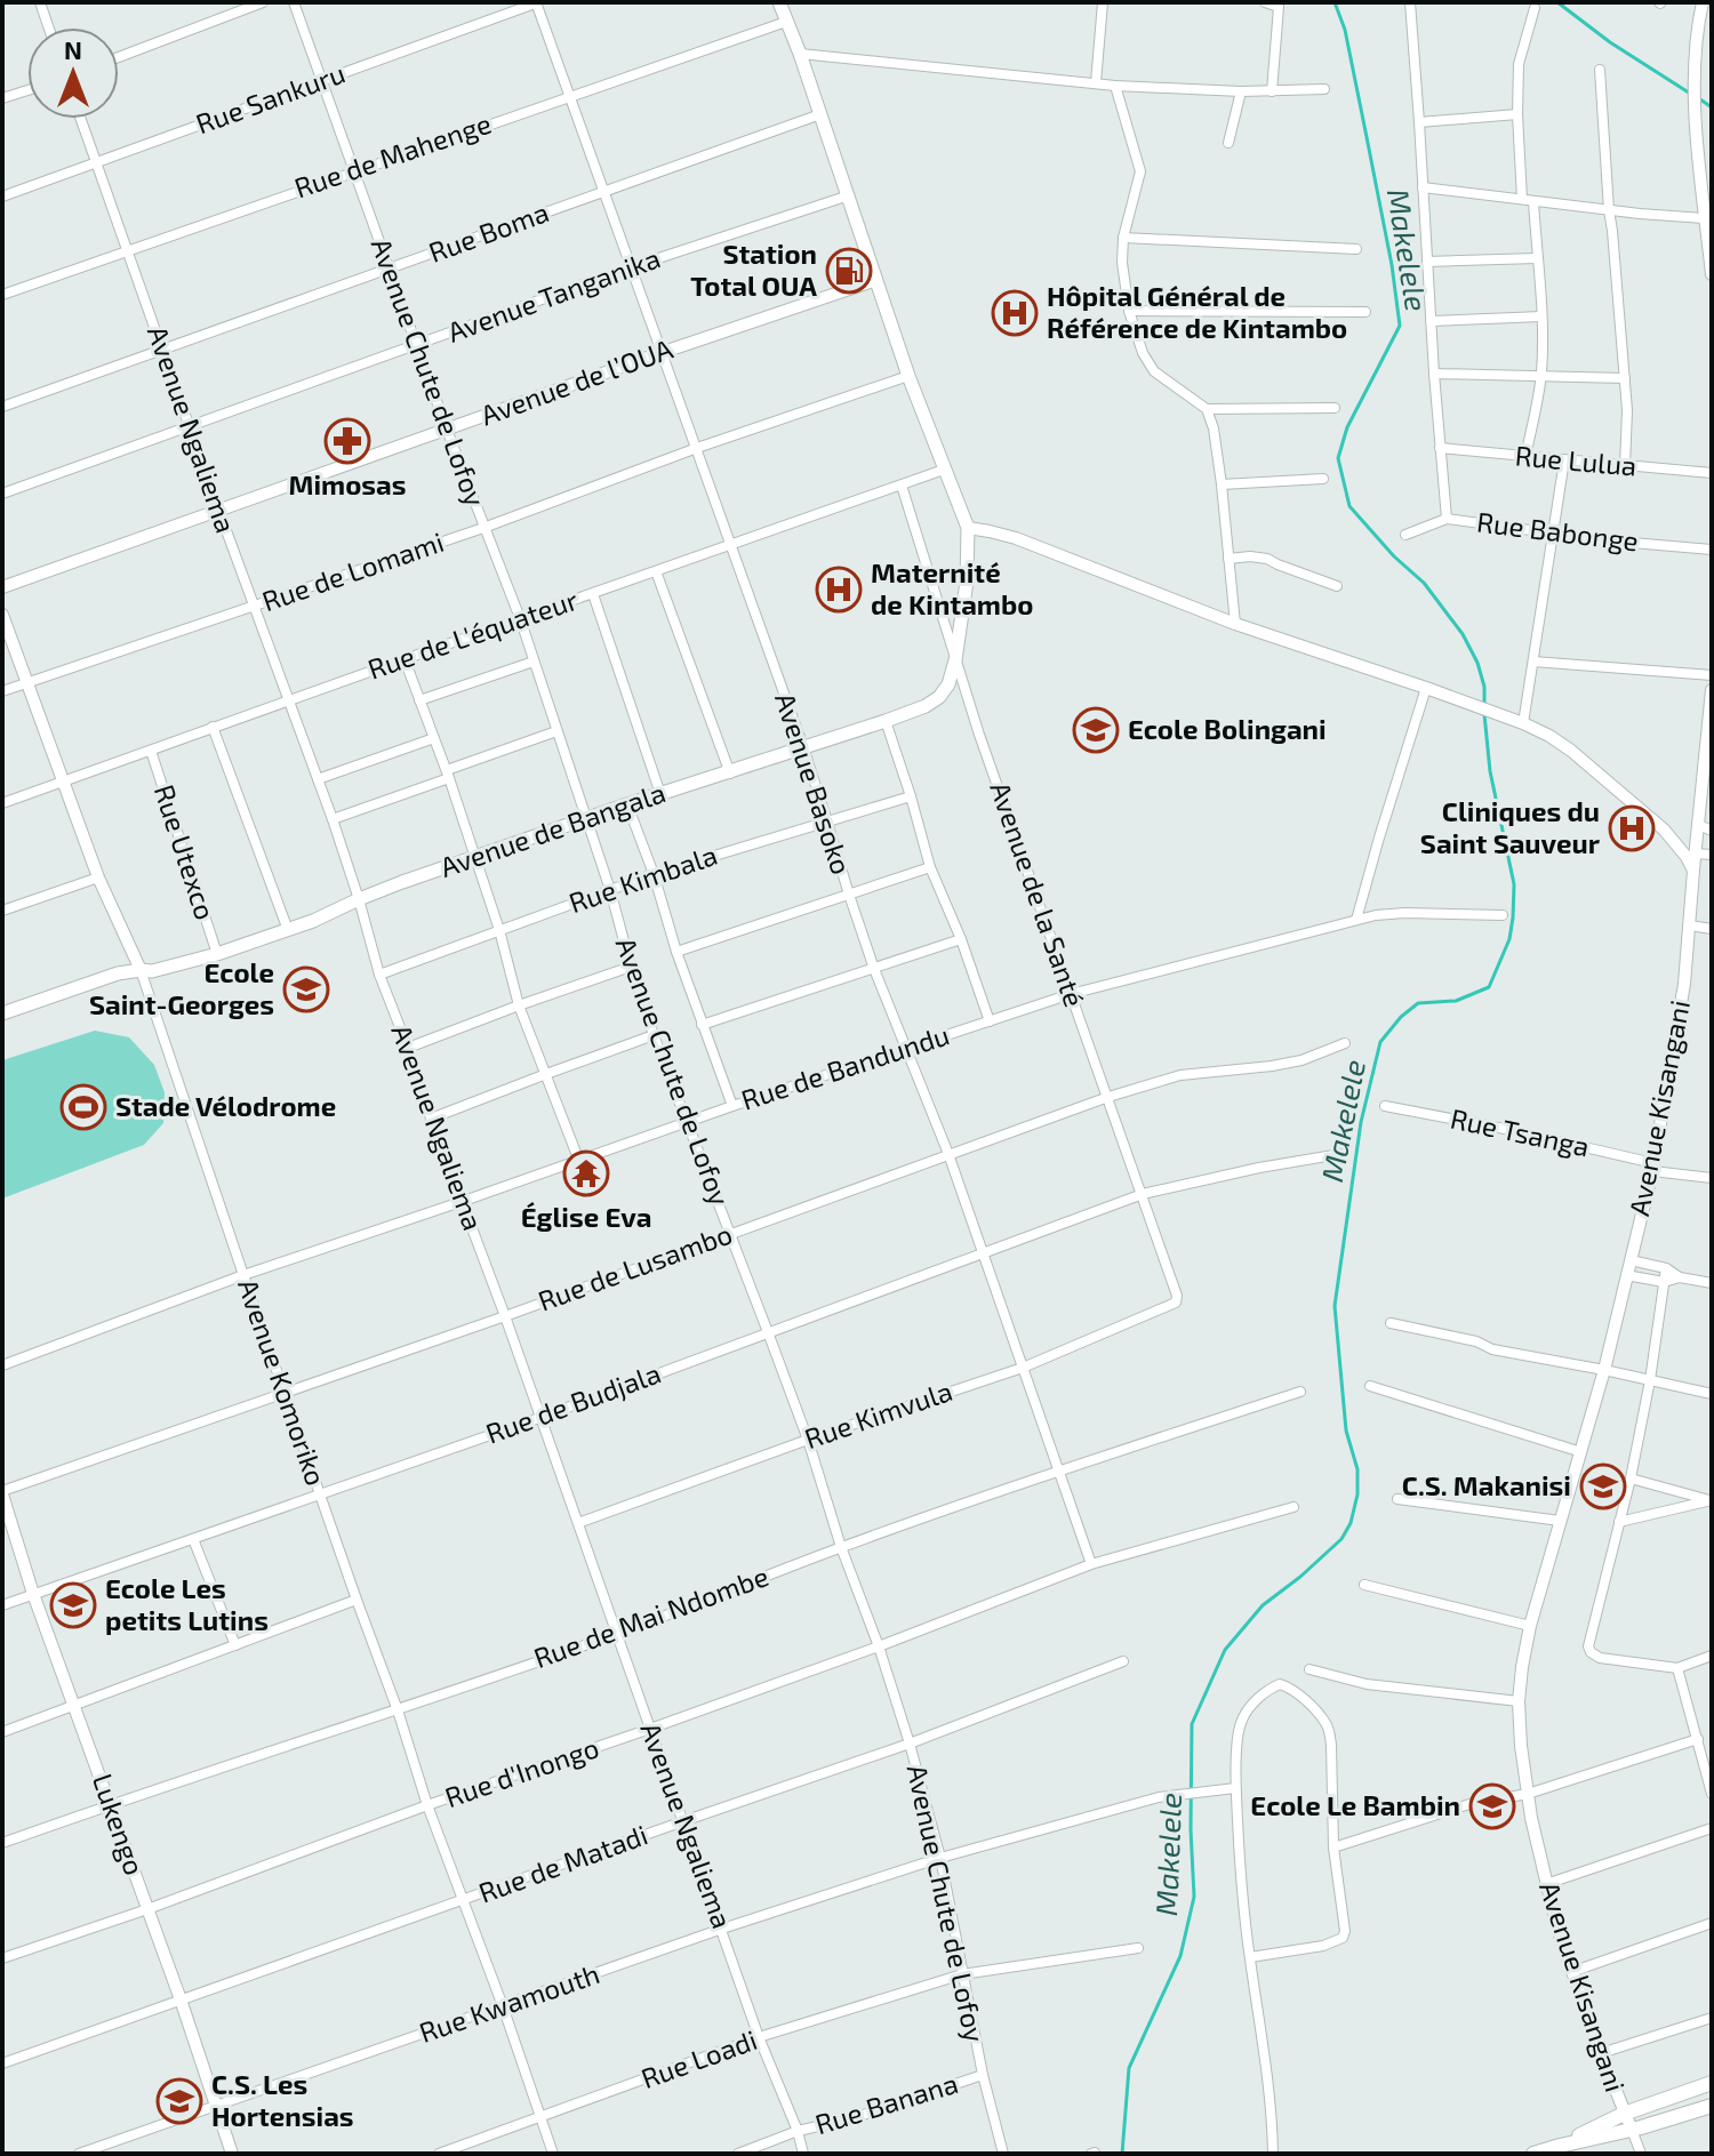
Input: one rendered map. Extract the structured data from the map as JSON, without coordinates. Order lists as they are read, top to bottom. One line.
{"streets":{"main road":["Avenue de Bangala"],"street":["Rue Sankuru","Rue de Mahenge","Rue Boma","Avenue Tanganika","Avenue Chute de Lofoy","Avenue de l’OUA","Avenue Ngaliema","Rue Lulua","Rue Babonge","Rue de Lomami","Rue de L'équateur","Avenue Basoko","Rue Utexco","Rue Kimbala","Avenue de la Santé","Rue de Bandundu","Avenue Kisangani","Rue Tsanga","Rue de Lusambo","Avenue Komoriko","Rue de Budjala","Rue Kimvula","Rue de Mai Ndombe","Rue d'Inongo","Lukengo","Rue de Matadi","Rue Kwamouth","Rue Loadi","Rue Banana"]},"crossings":[["Rue Sankuru","Avenue Chute de Lofoy"],["Rue Sankuru","Avenue Ngaliema"],["Rue Sankuru","Avenue Basoko"],["Rue de Mahenge","Avenue Chute de Lofoy"],["Rue de Mahenge","Avenue Ngaliema"],["Rue de Mahenge","Avenue Basoko"],["Rue Boma","Avenue Chute de Lofoy"],["Rue Boma","Avenue Ngaliema"],["Rue Boma","Avenue Basoko"],["Avenue Tanganika","Avenue Chute de Lofoy"],["Avenue Tanganika","Avenue Ngaliema"],["Avenue Tanganika","Avenue Basoko"],["Avenue Chute de Lofoy","Avenue de l’OUA"],["Avenue Chute de Lofoy","Rue de Lomami"],["Avenue Chute de Lofoy","Rue de L'équateur"],["Avenue Chute de Lofoy","Avenue de Bangala"],["Avenue Chute de Lofoy","Rue Kimbala"],["Avenue Chute de Lofoy","Rue de Bandundu"],["Avenue Chute de Lofoy","Rue de Lusambo"],["Avenue Chute de Lofoy","Rue de Budjala"],["Avenue Chute de Lofoy","Rue Kimvula"],["Avenue Chute de Lofoy","Rue de Mai Ndombe"],["Avenue Chute de Lofoy","Rue d'Inongo"],["Avenue Chute de Lofoy","Rue de Matadi"],["Avenue Chute de Lofoy","Rue Kwamouth"],["Avenue Chute de Lofoy","Rue Loadi"],["Avenue Chute de Lofoy","Rue Banana"],["Avenue de l’OUA","Avenue Ngaliema"],["Avenue de l’OUA","Avenue Basoko"],["Avenue Ngaliema","Rue de Lomami"],["Avenue Ngaliema","Rue de L'équateur"],["Avenue Ngaliema","Avenue de Bangala"],["Avenue Ngaliema","Rue Kimbala"],["Avenue Ngaliema","Rue de Bandundu"],["Avenue Ngaliema","Rue de Lusambo"],["Avenue Ngaliema","Rue de Budjala"],["Avenue Ngaliema","Rue Kimvula"],["Avenue Ngaliema","Rue de Mai Ndombe"],["Avenue Ngaliema","Rue d'Inongo"],["Avenue Ngaliema","Rue de Matadi"],["Avenue Ngaliema","Rue Kwamouth"],["Avenue Ngaliema","Rue Loadi"],["Avenue Ngaliema","Rue Banana"],["Rue de Lomami","Avenue Basoko"],["Rue de Lomami","Avenue Komoriko"],["Rue de L'équateur","Avenue Basoko"],["Rue de L'équateur","Rue Utexco"],["Rue de L'équateur","Avenue de la Santé"],["Rue de L'équateur","Avenue Komoriko"],["Avenue Basoko","Avenue de Bangala"],["Avenue Basoko","Rue Kimbala"],["Avenue Basoko","Rue de Bandundu"],["Avenue Basoko","Rue de Lusambo"],["Avenue Basoko","Rue de Budjala"],["Avenue Basoko","Rue Kimvula"],["Avenue Basoko","Rue de Mai Ndombe"],["Avenue Basoko","Rue d'Inongo"],["Avenue de Bangala","Rue Utexco"],["Avenue de Bangala","Avenue de la Santé"],["Avenue de Bangala","Avenue Komoriko"],["Avenue de la Santé","Rue de Bandundu"],["Avenue de la Santé","Rue de Lusambo"],["Avenue de la Santé","Rue de Budjala"],["Avenue de la Santé","Rue Kimvula"],["Rue de Bandundu","Avenue Komoriko"],["Avenue Kisangani","Rue Tsanga"],["Rue de Lusambo","Avenue Komoriko"],["Rue de Lusambo","Lukengo"],["Avenue Komoriko","Rue de Budjala"],["Avenue Komoriko","Rue de Mai Ndombe"],["Avenue Komoriko","Rue d'Inongo"],["Avenue Komoriko","Rue de Matadi"],["Avenue Komoriko","Rue Kwamouth"],["Avenue Komoriko","Rue Loadi"],["Rue de Budjala","Lukengo"],["Rue de Mai Ndombe","Lukengo"],["Rue d'Inongo","Lukengo"],["Lukengo","Rue de Matadi"],["Lukengo","Rue Kwamouth"]],"water":["Makelele"],"places":{"fuel station":["Station Total OUA"],"hospital":["Hôpital Général de Référence de Kintambo","Maternité de Kintambo","Cliniques du Saint Sauveur"],"pharmacy":["Mimosas"],"school or university":["Ecole Bolingani","Ecole Saint-Georges","C.S. Makanisi","Ecole Les petits Lutins","Ecole Le Bambin","C.S. Les Hortensias"],"sports":["Stade Vélodrome"],"temple":["Église Eva"]},"north":"top"}
